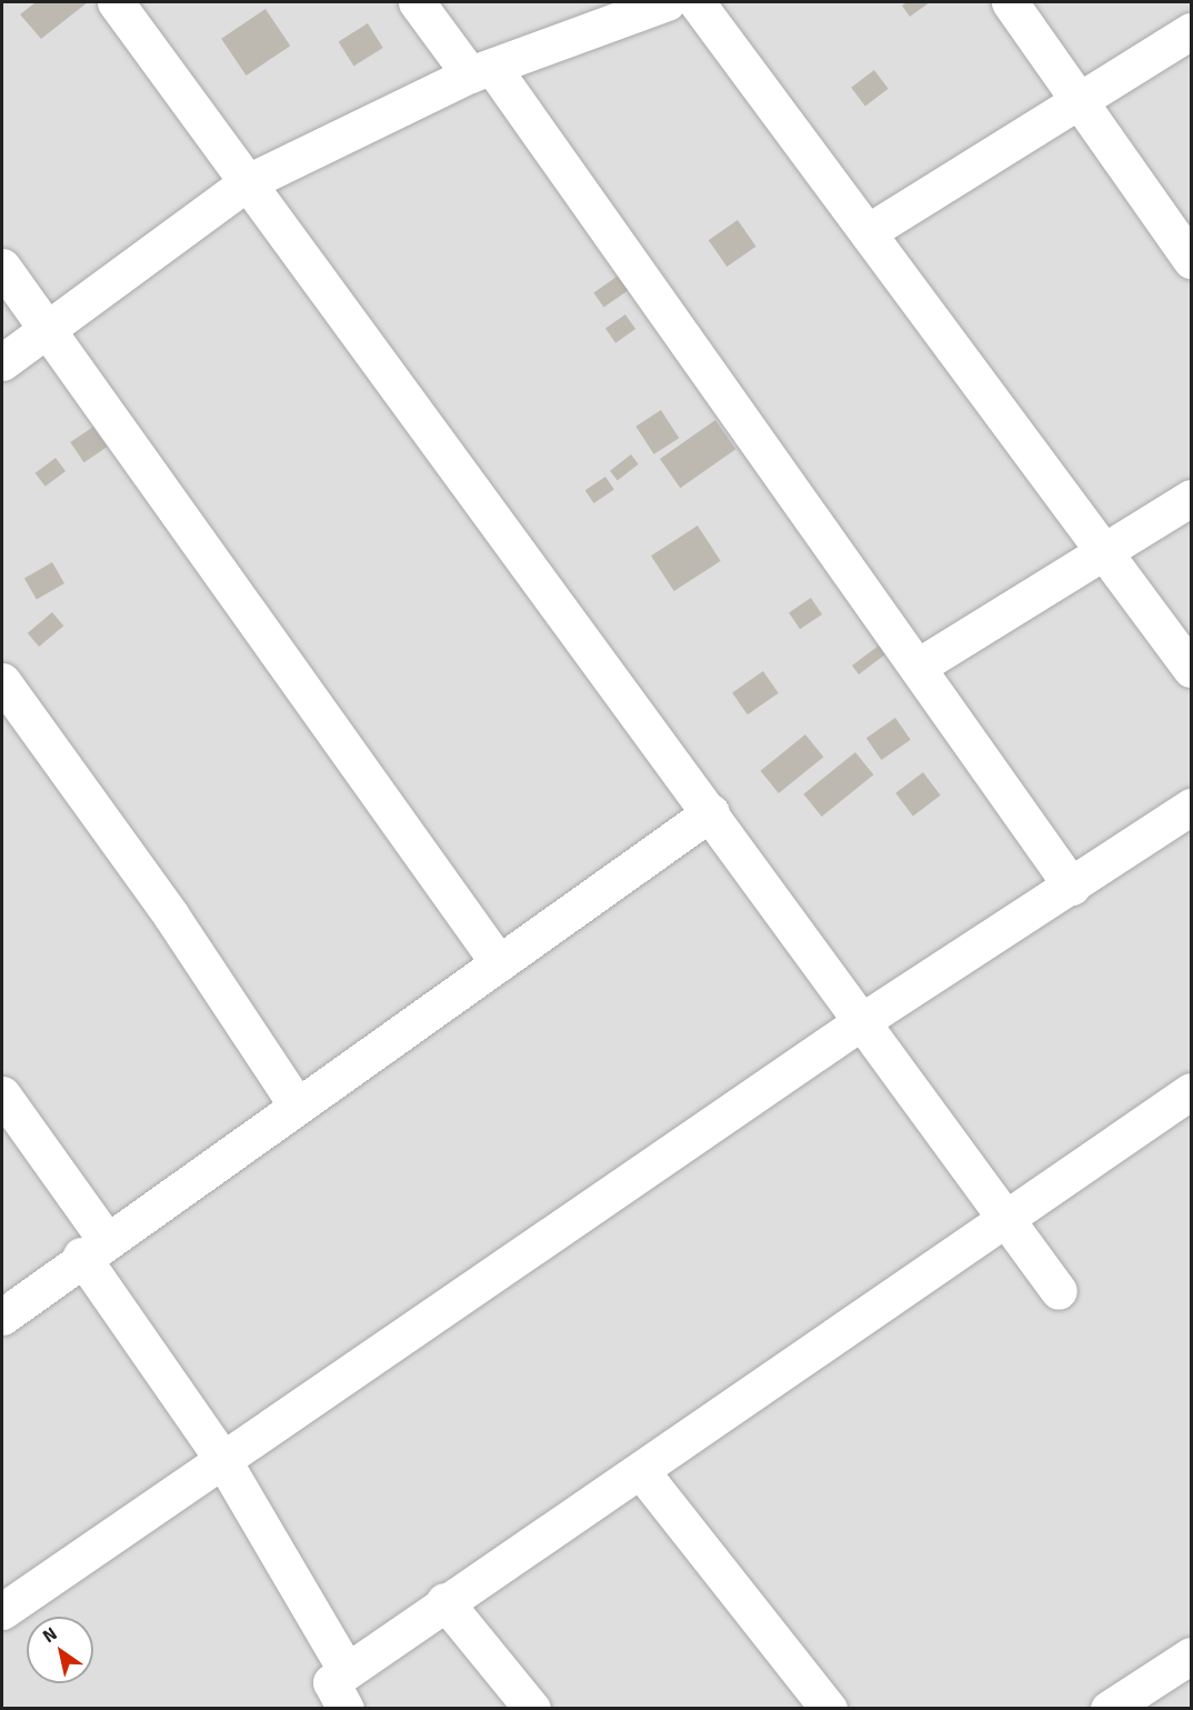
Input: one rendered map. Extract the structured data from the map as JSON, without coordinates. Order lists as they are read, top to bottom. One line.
{"north":"top left"}
